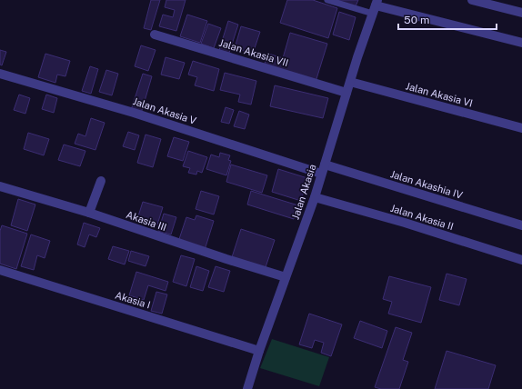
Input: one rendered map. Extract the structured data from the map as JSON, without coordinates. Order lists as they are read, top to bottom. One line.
{"streets":{"street":["Jalan Akasia VII","Jalan Akasia VI","Jalan Akasia V","Jalan Akashia IV","Jalan Akasia","Jalan Akasia II","Akasia III","Akasia I"]},"crossings":[["Jalan Akasia VII","Jalan Akasia"],["Jalan Akasia VI","Jalan Akasia"],["Jalan Akasia V","Jalan Akashia IV"],["Jalan Akasia V","Jalan Akasia"],["Jalan Akashia IV","Jalan Akasia"],["Jalan Akasia","Jalan Akasia II"],["Jalan Akasia","Akasia III"],["Jalan Akasia","Akasia I"]],"scale_bar":"50 m"}
